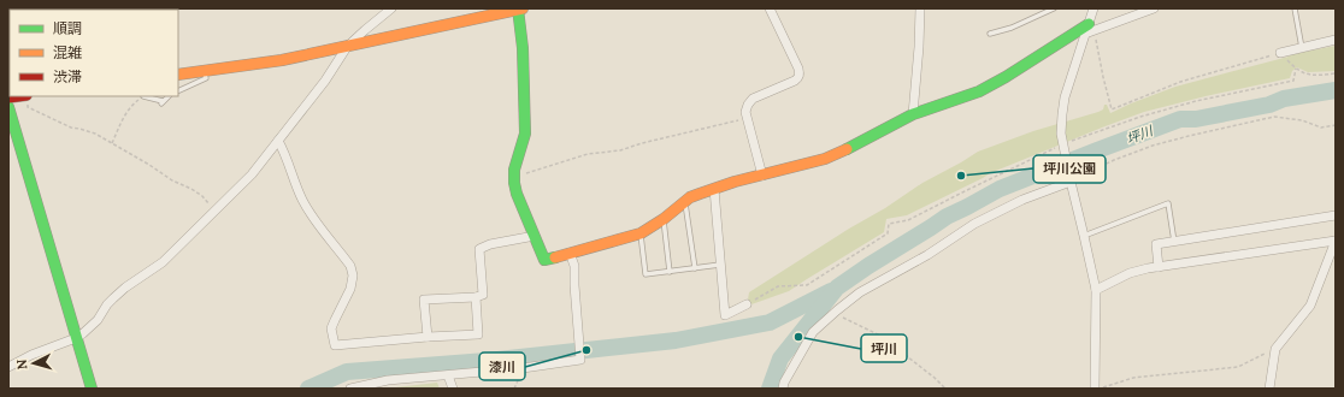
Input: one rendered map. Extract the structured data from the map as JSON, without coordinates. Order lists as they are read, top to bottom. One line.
{"water":["坪川"],"places":["坪川公園","坪川","漆川"],"legend":["順調","混雑","渋滞"],"north":"left"}
